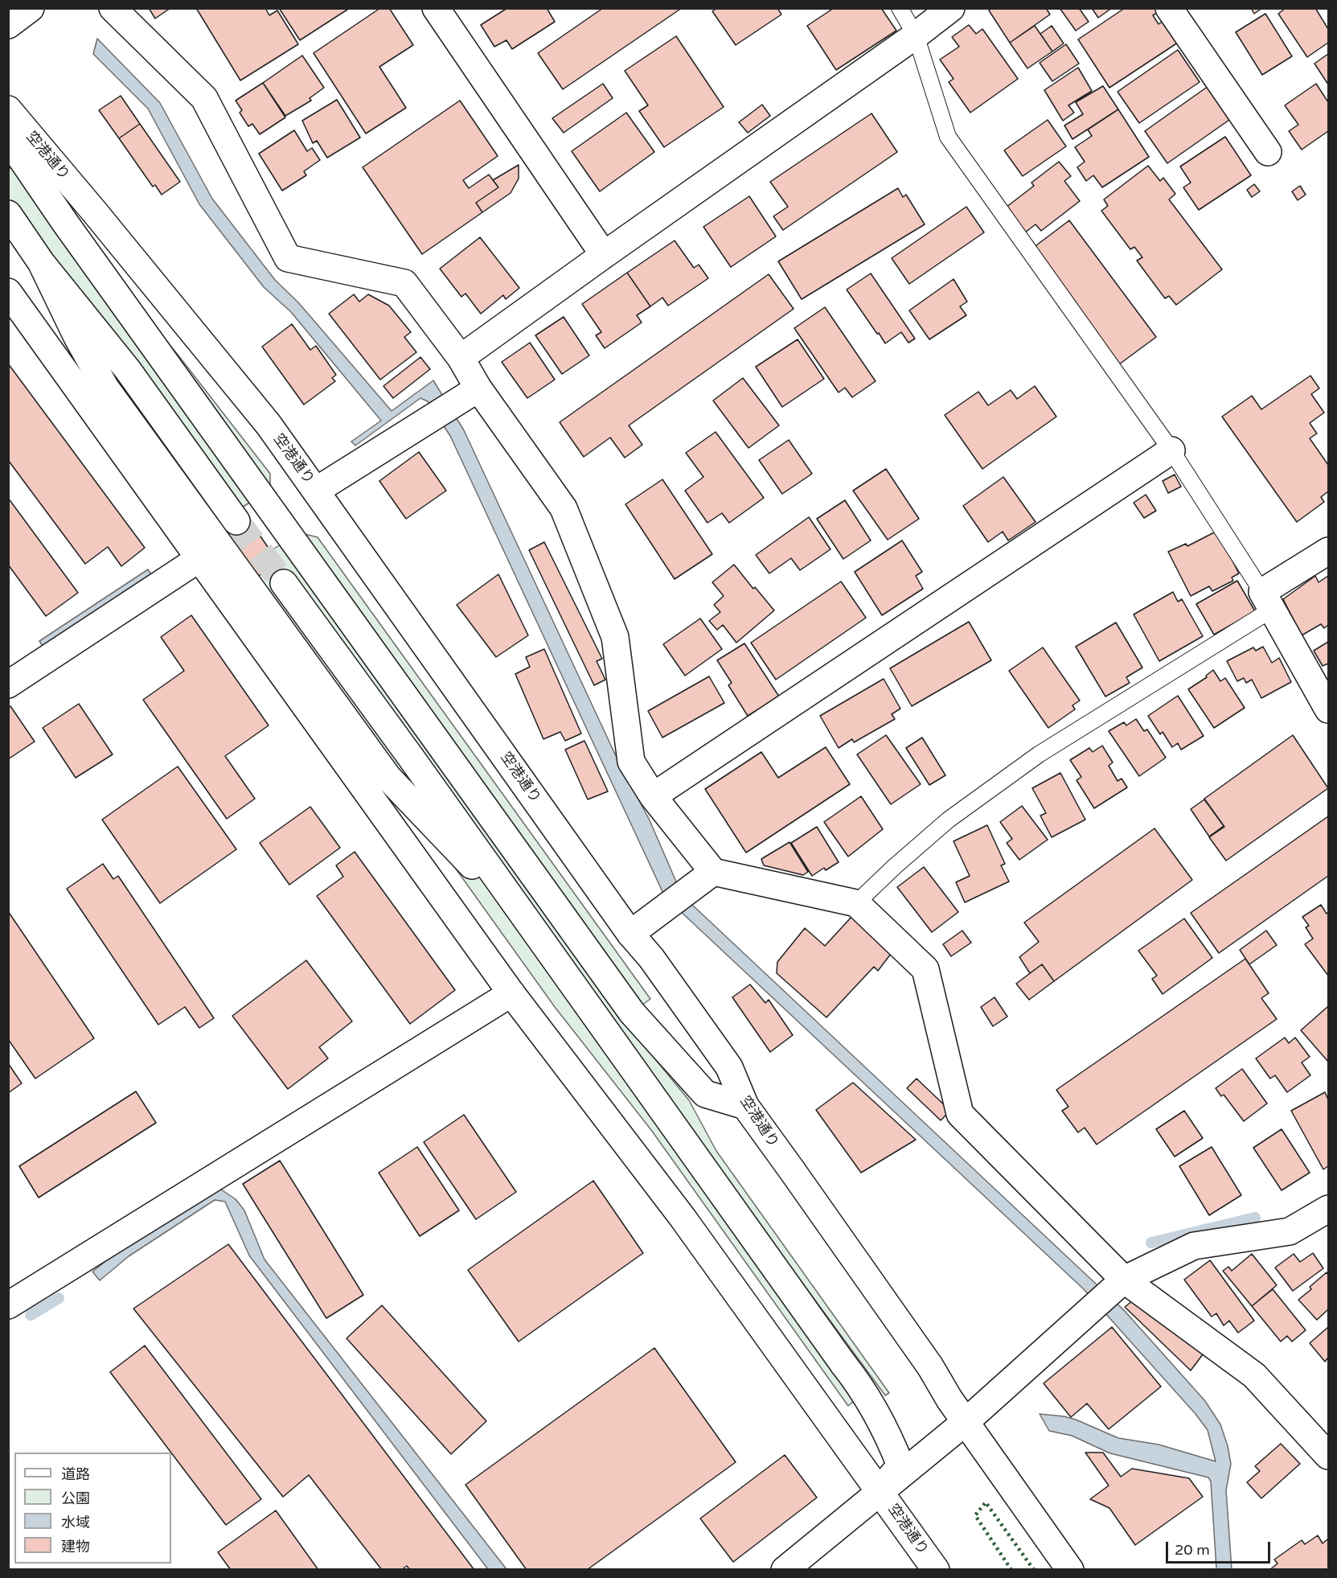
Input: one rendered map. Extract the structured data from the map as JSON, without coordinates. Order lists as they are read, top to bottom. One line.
{"streets":{"main road":["空港通り"]},"legend":["道路","公園","水域","建物"],"scale_bar":"20 m"}
